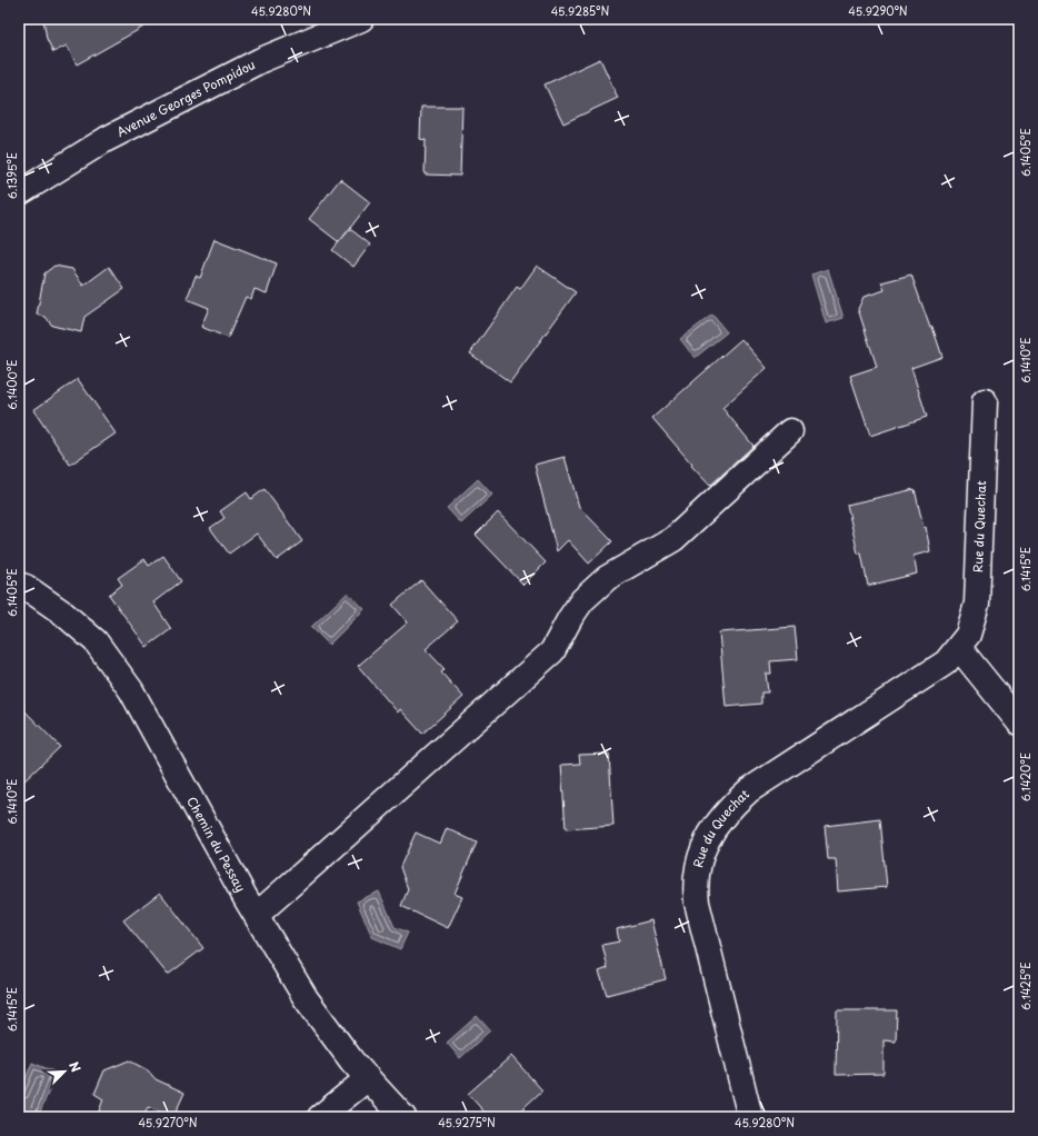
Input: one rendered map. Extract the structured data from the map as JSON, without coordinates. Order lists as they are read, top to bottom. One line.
{"streets":{"street":["Avenue Georges Pompidou","Rue du Quechat","Chemin du Pessay"]},"north":"top right","coordinates":["45.9280°N","45.9285°N","45.9290°N","6.1405°E","6.1395°E","6.1410°E","6.1400°E","6.1415°E","6.1420°E","6.1425°E","45.9270°N","45.9275°N"]}
